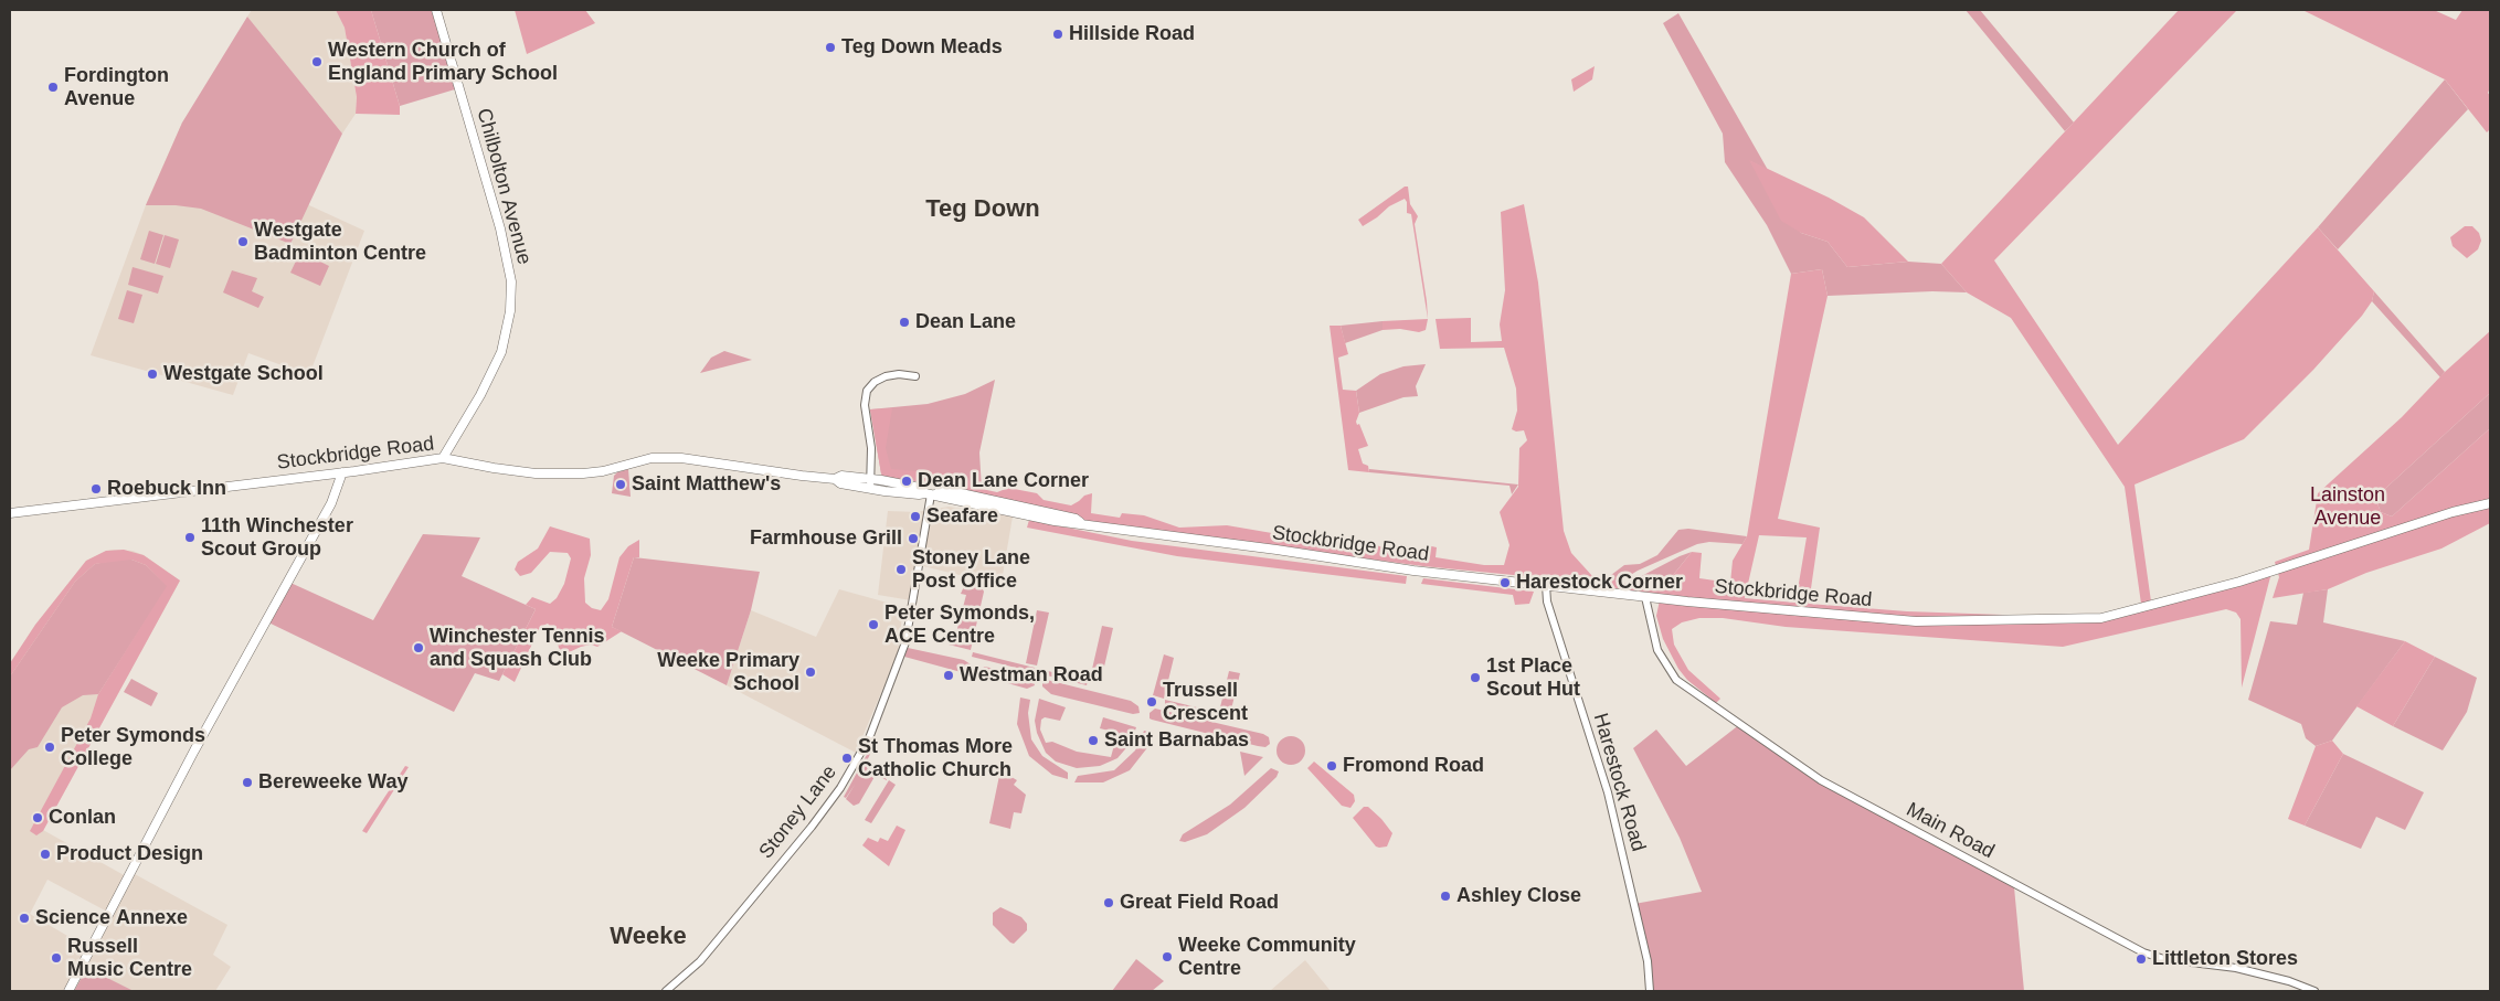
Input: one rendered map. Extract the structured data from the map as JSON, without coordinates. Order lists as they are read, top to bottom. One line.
{"streets":{"main road":["Chilbolton Avenue","Stockbridge Road"],"street":["Harestock Road","Stoney Lane","Main Road"]},"crossings":[["Chilbolton Avenue","Stockbridge Road"],["Stockbridge Road","Harestock Road"],["Stockbridge Road","Stoney Lane"],["Stockbridge Road","Main Road"]],"districts":["Teg Down","Weeke"],"parks":["Lainston Avenue"],"places":["Hillside Road","Teg Down Meads","Western Church of England Primary School","Fordington Avenue","Westgate Badminton Centre","Dean Lane","Westgate School","Dean Lane Corner","Saint Matthew's","Roebuck Inn","Seafare","11th Winchester Scout Group","Farmhouse Grill","Stoney Lane Post Office","Harestock Corner","Peter Symonds, ACE Centre","Winchester Tennis and Squash Club","Weeke Primary School","Westman Road","1st Place Scout Hut","Trussell Crescent","Saint Barnabas","Peter Symonds College","St Thomas More Catholic Church","Fromond Road","Bereweeke Way","Conlan","Product Design","Ashley Close","Great Field Road","Science Annexe","Weeke Community Centre","Russell Music Centre","Littleton Stores"]}
